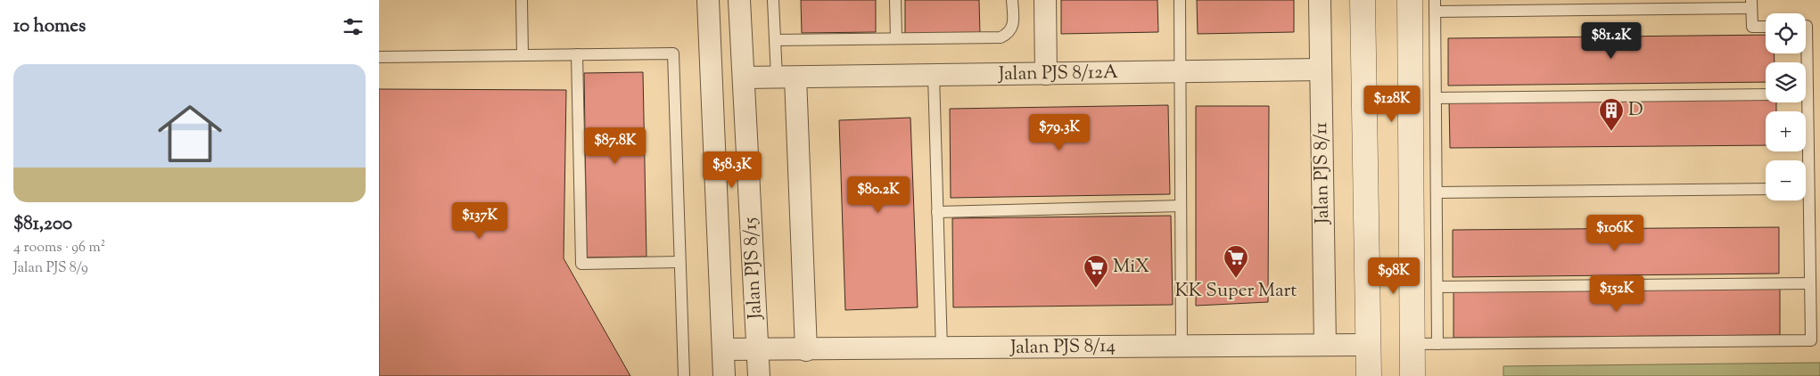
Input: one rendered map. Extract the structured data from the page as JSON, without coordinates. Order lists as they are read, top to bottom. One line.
{"streets":{"street":["Jalan PJS 8/12A","Jalan PJS 8/11","Jalan PJS 8/15","Jalan PJS 8/14"]},"crossings":[["Jalan PJS 8/12A","Jalan PJS 8/11"],["Jalan PJS 8/12A","Jalan PJS 8/15"],["Jalan PJS 8/11","Jalan PJS 8/14"],["Jalan PJS 8/15","Jalan PJS 8/14"]],"places":{"building":["D"],"supermarket":["KK Super Mart","MiX"]},"page":{"heading":"10 homes","map_buttons":["+","−"],"price":["$81.2K","$128K","$79.3K","$87.8K","$58.3K","$80.2K","$137K","$106K","$98K","$152K"],"list":[{"name":"$81,200","note":"4 rooms · 96 m² · Jalan PJS 8/9"}]}}
